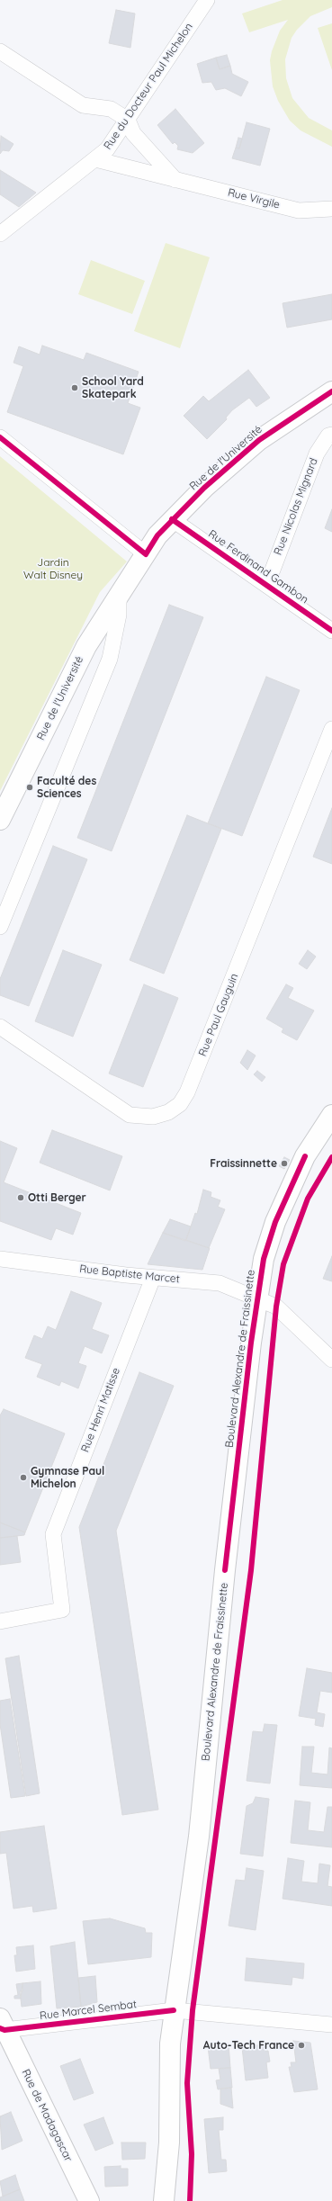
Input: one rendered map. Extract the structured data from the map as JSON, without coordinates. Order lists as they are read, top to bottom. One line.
{"streets":{"street":["Rue du Docteur Paul Michelon","Rue Virgile","Rue de l'Université","Rue Nicolas Mignard","Rue Ferdinand Gambon","Rue Paul Gauguin","Rue Baptiste Marcet","Boulevard Alexandre de Fraissinette","Rue Henri Matisse","Rue Marcel Sembat","Rue de Madagascar"]},"crossings":[["Rue du Docteur Paul Michelon","Rue Virgile"],["Rue de l'Université","Rue Ferdinand Gambon"],["Rue Nicolas Mignard","Rue Ferdinand Gambon"],["Rue Baptiste Marcet","Boulevard Alexandre de Fraissinette"],["Rue Baptiste Marcet","Rue Henri Matisse"],["Boulevard Alexandre de Fraissinette","Rue Marcel Sembat"],["Rue Marcel Sembat","Rue de Madagascar"]],"parks":["Jardin Walt Disney"],"places":["School Yard Skatepark","Faculté des Sciences","Fraissinnette","Otti Berger","Gymnase Paul Michelon","Auto-Tech France"]}
